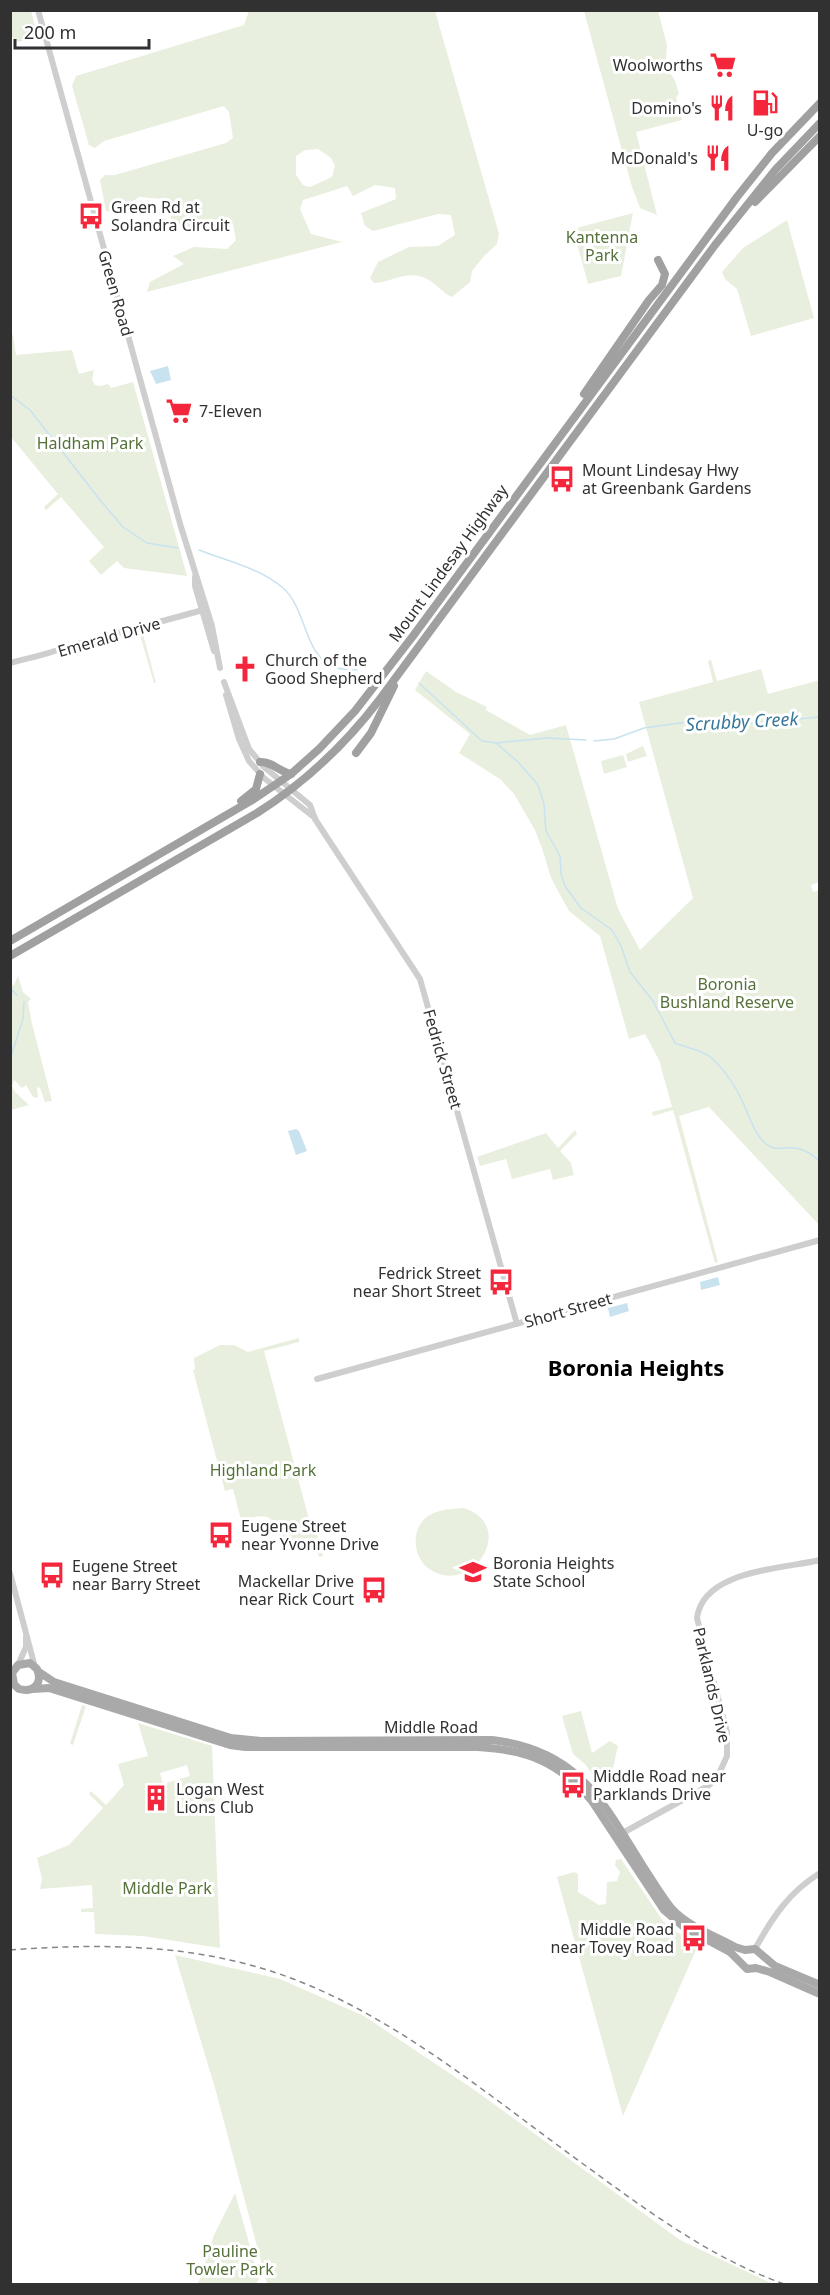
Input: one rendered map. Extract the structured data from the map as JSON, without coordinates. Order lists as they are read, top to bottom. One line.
{"streets":{"highway":["Mount Lindesay Highway"],"main road":["Middle Road"],"street":["Green Road","Emerald Drive","Fedrick Street","Short Street","Parklands Drive"]},"crossings":[["Green Road","Mount Lindesay Highway"],["Green Road","Emerald Drive"],["Green Road","Fedrick Street"],["Mount Lindesay Highway","Fedrick Street"],["Fedrick Street","Short Street"],["Parklands Drive","Middle Road"]],"districts":["Boronia Heights"],"water":["Scrubby Creek"],"parks":["Kantenna Park","Haldham Park","Boronia Bushland Reserve","Highland Park","Middle Park","Pauline Towler Park"],"places":{"supermarket":["Woolworths","7-Eleven"],"fuel station":["U-go"],"restaurant":["Domino's","McDonald's"],"bus stop":["Green Rd at Solandra Circuit","Mount Lindesay Hwy at Greenbank Gardens","Fedrick Street near Short Street","Eugene Street near Yvonne Drive","Eugene Street near Barry Street","Mackellar Drive near Rick Court","Middle Road near Parklands Drive","Middle Road near Tovey Road"],"church":["Church of the Good Shepherd"],"school or university":["Boronia Heights State School"],"building":["Logan West Lions Club"]},"scale_bar":"200 m"}
